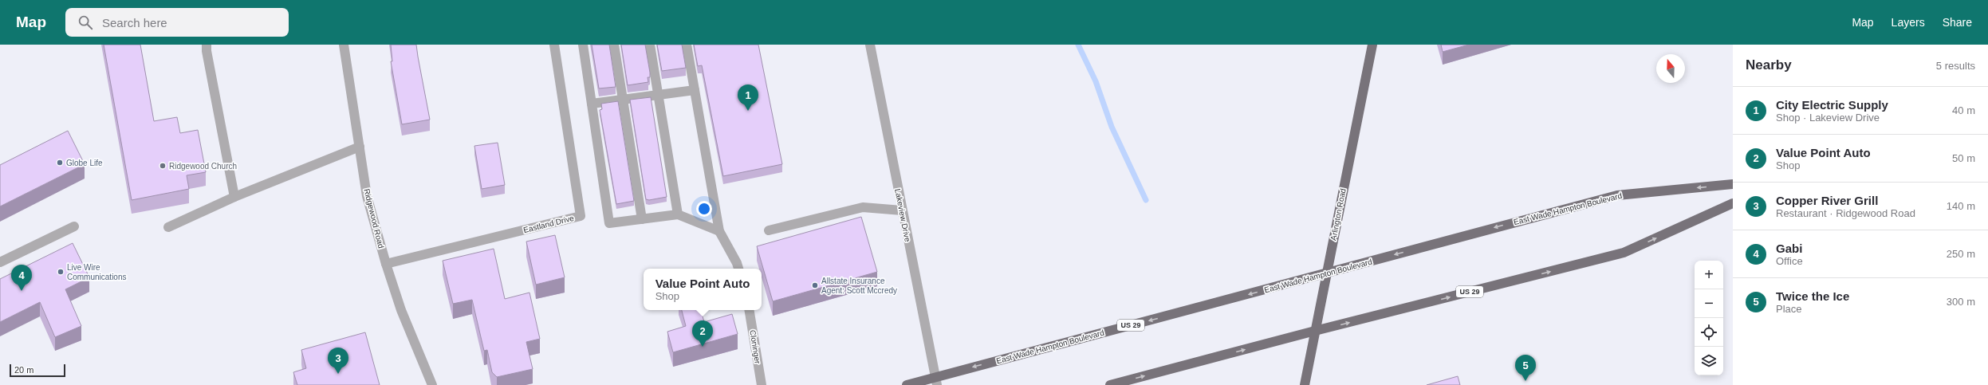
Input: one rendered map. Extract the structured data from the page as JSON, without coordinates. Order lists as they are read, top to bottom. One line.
{"streets":{"main road":["East Wade Hampton Boulevard","Arlington Road","US 29"],"street":["Lakeview Drive","Ridgewood Road","Eastland Drive","Cloninger"]},"crossings":[["East Wade Hampton Boulevard","Arlington Road"],["East Wade Hampton Boulevard","Lakeview Drive"],["Arlington Road","US 29"],["Ridgewood Road","Eastland Drive"]],"places":["Globe Life","Ridgewood Church","Live Wire Communications","Allstate Insurance Agent: Scott Mccredy"],"scale_bar":"20 m","north":"top","page":{"header":"Map","search":"Search here","nav":["Map","Layers","Share"],"heading":["Nearby","5 results"],"pins":["1","4","2","3","5"],"list":[{"mark":"1","name":"City Electric Supply","note":"Shop · Lakeview Drive","value":"40 m"},{"mark":"2","name":"Value Point Auto","note":"Shop","value":"50 m"},{"mark":"3","name":"Copper River Grill","note":"Restaurant · Ridgewood Road","value":"140 m"},{"mark":"4","name":"Gabi","note":"Office","value":"250 m"},{"mark":"5","name":"Twice the Ice","note":"Place","value":"300 m"}],"map_buttons":["+","−"],"popup":["Value Point Auto","Shop"],"scale":"20 m"}}
